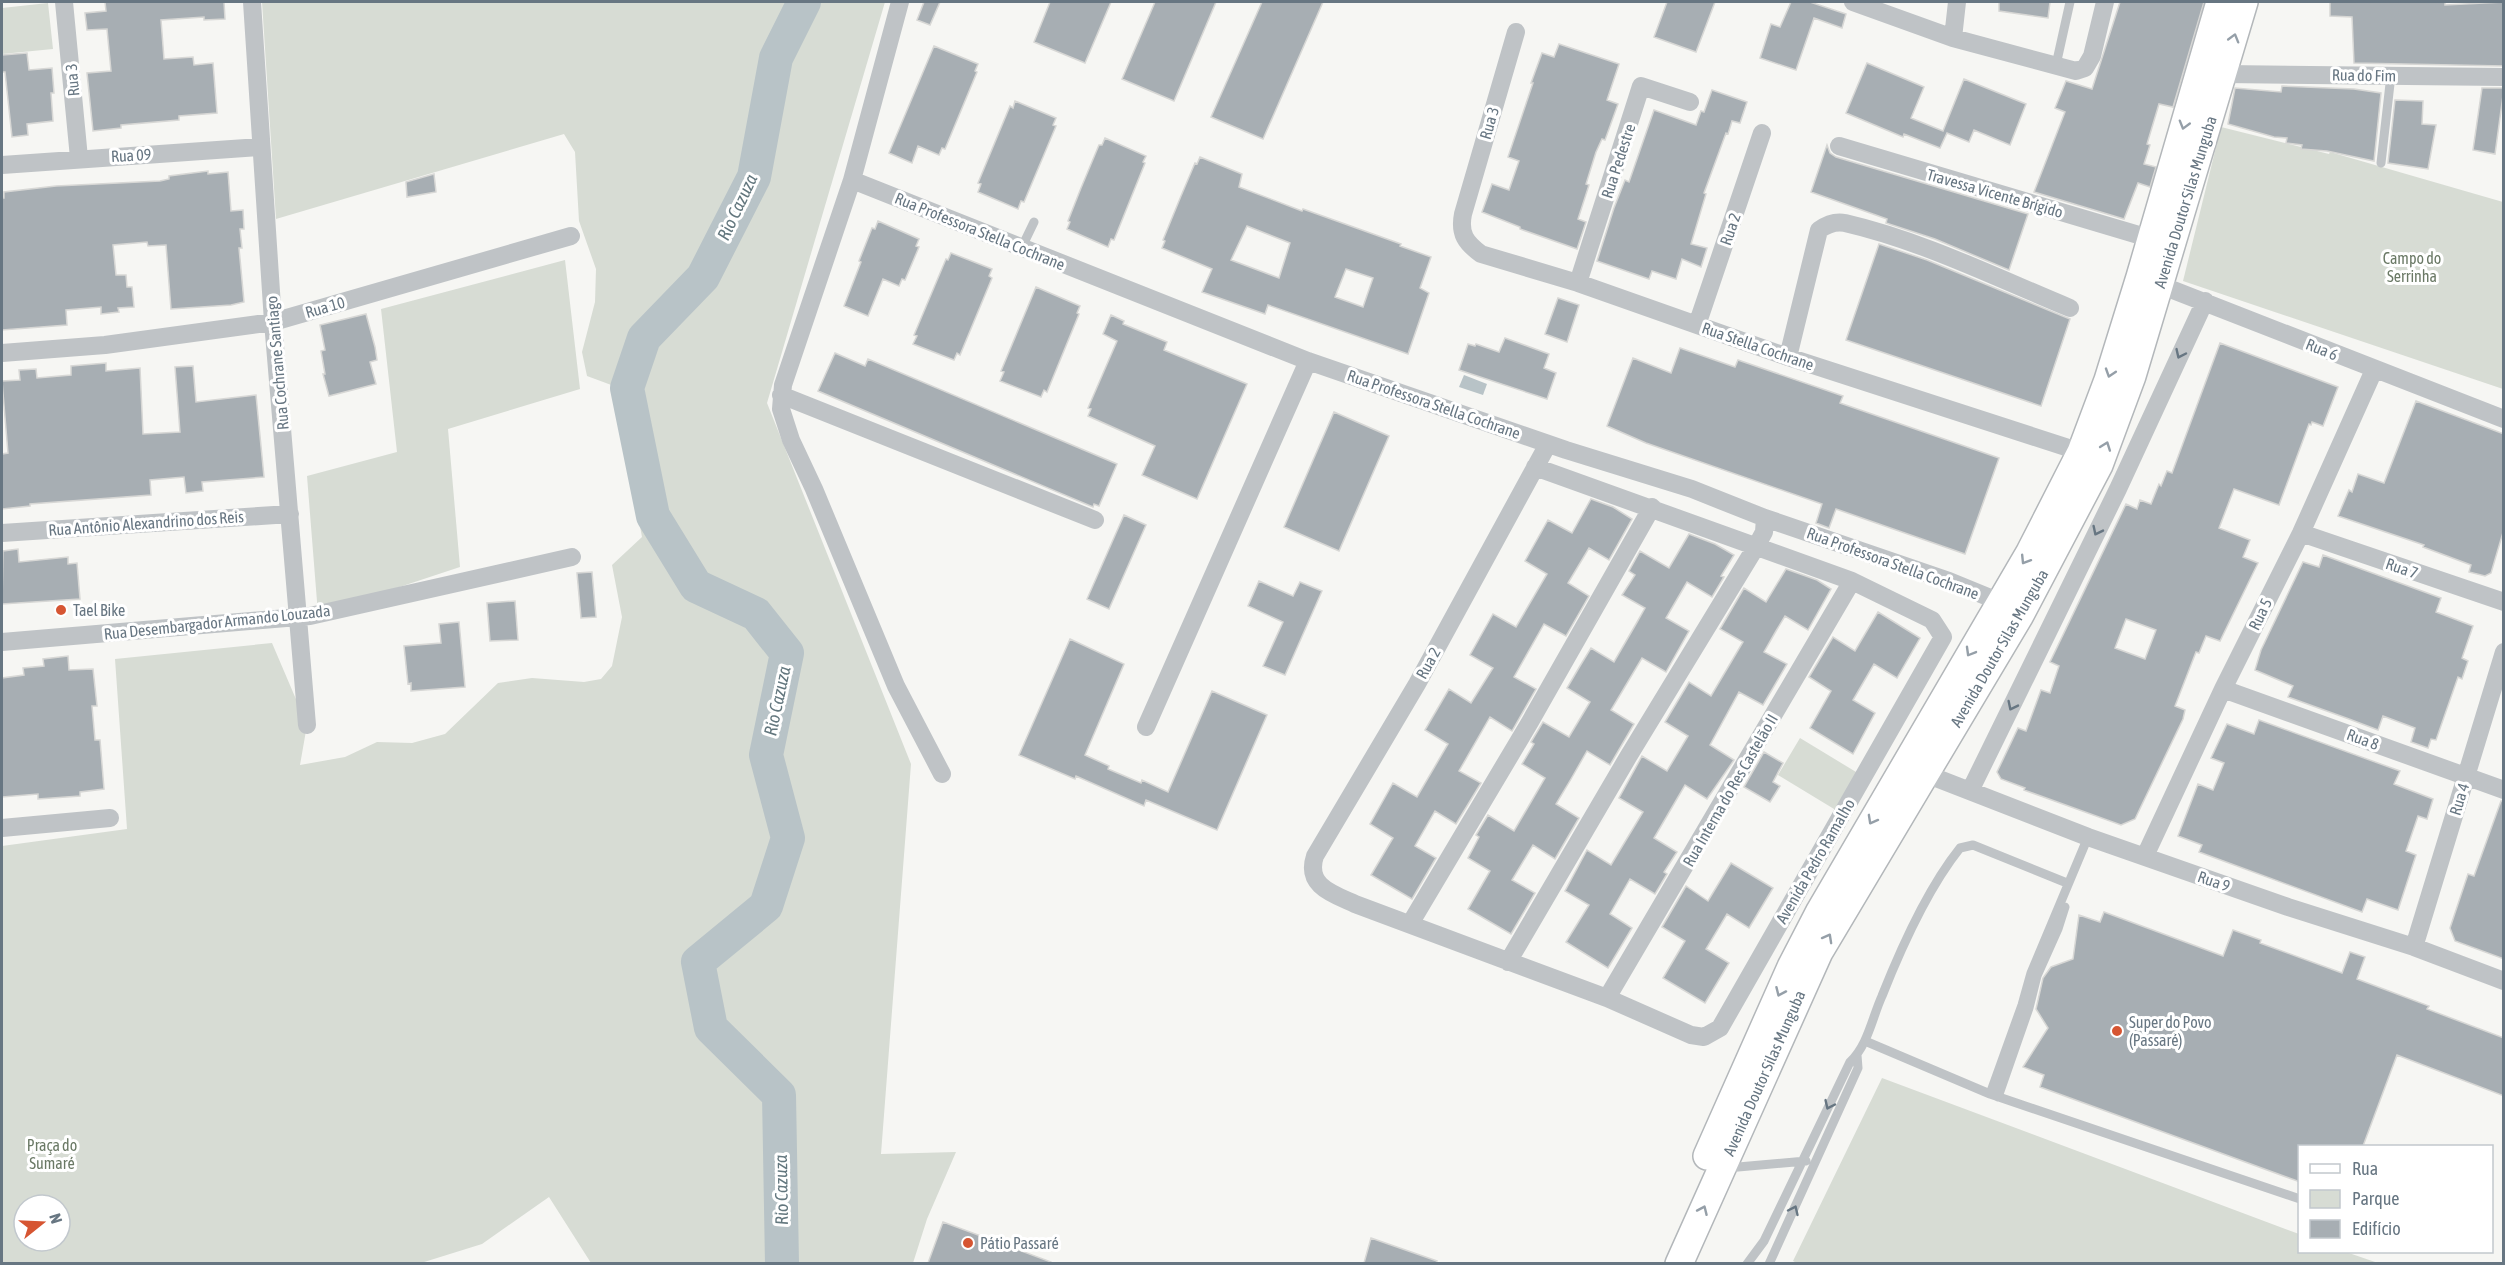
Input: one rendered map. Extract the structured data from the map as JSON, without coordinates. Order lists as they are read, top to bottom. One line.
{"streets":{"main road":["Avenida Doutor Silas Munguba"],"street":["Rua do Fim","Rua 3","Rua 09","Rua Pedestre","Travessa Vicente Brígido","Rua 2","Rua Professora Stella Cochrane","Rua 10","Rua Stella Cochrane","Rua 6","Rua Cochrane Santiago","Rua Antônio Alexandrino dos Reis","Rua 7","Rua 5","Rua Desembargador Armando Louzada","Rua 8","Rua Interna do Res Castelão II","Rua 4","Avenida Pedro Ramalho","Rua 9"]},"crossings":[["Rua do Fim","Avenida Doutor Silas Munguba"],["Rua 3","Rua 09"],["Rua 3","Rua Stella Cochrane"],["Rua 09","Rua Cochrane Santiago"],["Rua Pedestre","Rua Stella Cochrane"],["Travessa Vicente Brígido","Avenida Doutor Silas Munguba"],["Avenida Doutor Silas Munguba","Rua Professora Stella Cochrane"],["Avenida Doutor Silas Munguba","Rua Stella Cochrane"],["Avenida Doutor Silas Munguba","Rua 6"],["Avenida Doutor Silas Munguba","Rua 9"],["Rua 2","Rua Professora Stella Cochrane"],["Rua 2","Rua Stella Cochrane"],["Rua Professora Stella Cochrane","Rua Interna do Res Castelão II"],["Rua Professora Stella Cochrane","Avenida Pedro Ramalho"],["Rua 10","Rua Cochrane Santiago"],["Rua 6","Rua 5"],["Rua Cochrane Santiago","Rua Antônio Alexandrino dos Reis"],["Rua Cochrane Santiago","Rua Desembargador Armando Louzada"],["Rua 7","Rua 5"],["Rua 5","Rua 8"],["Rua 5","Rua 9"],["Rua 8","Rua 4"],["Rua Interna do Res Castelão II","Avenida Pedro Ramalho"],["Rua 4","Rua 9"]],"water":["Rio Cazuza"],"parks":["Campo do Serrinha","Praça do Sumaré"],"places":["Tael Bike","Super do Povo (Passaré)","Pátio Passaré"],"legend":["Rua","Parque","Edifício"],"north":"right"}
